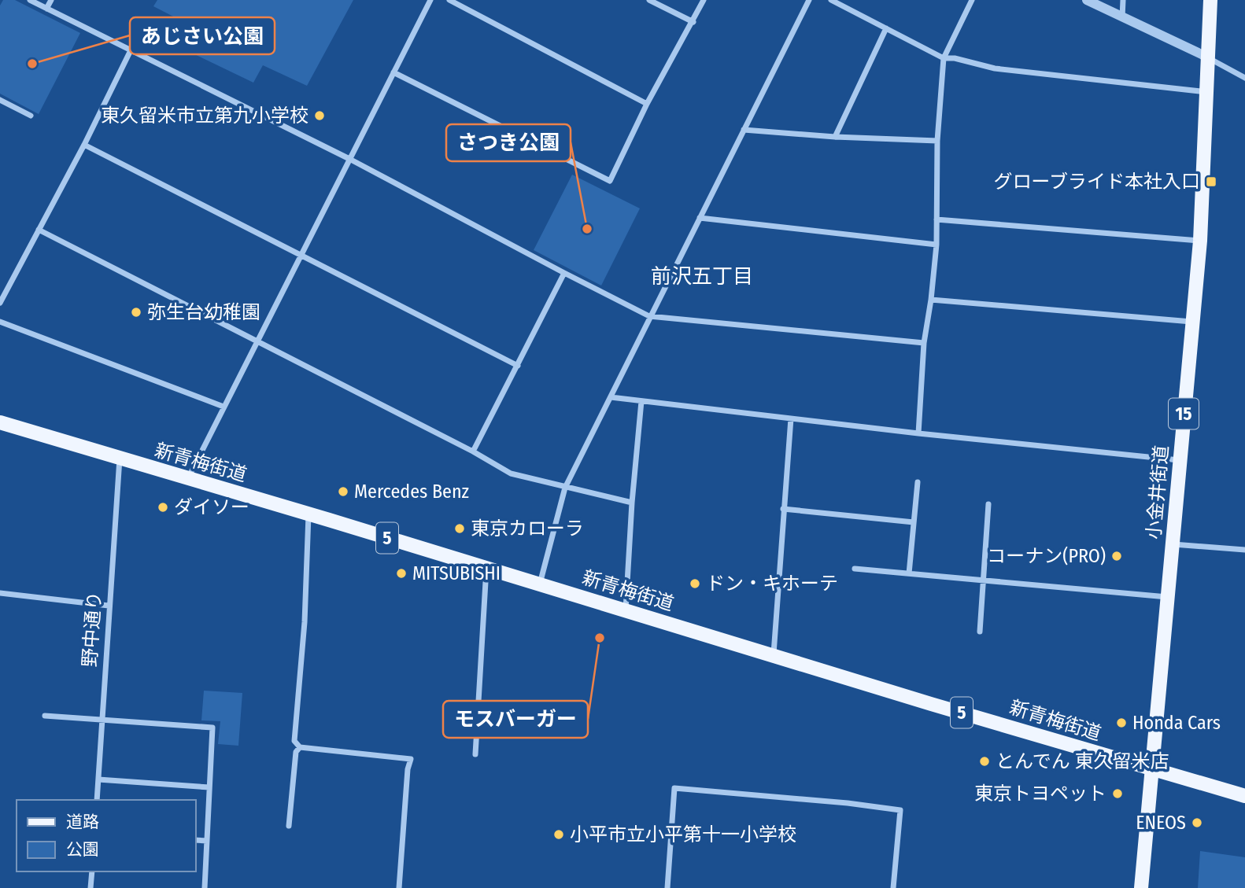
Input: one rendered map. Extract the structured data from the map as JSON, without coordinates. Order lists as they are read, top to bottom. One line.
{"streets":{"main road":["15","新青梅街道","小金井街道","5"],"street":["野中通り"]},"crossings":[["新青梅街道","小金井街道"],["新青梅街道","野中通り"]],"districts":["前沢五丁目"],"places":{"other":["あじさい公園","東久留米市立第九小学校","さつき公園","弥生台幼稚園","Mercedes Benz","ダイソー","東京カローラ","コーナン(PRO)","MITSUBISHI","ドン・キホーテ","モスバーガー","Honda Cars","とんでん 東久留米店","東京トヨペット","ENEOS","小平市立小平第十一小学校"],"transit":["グローブライド本社入口"]},"legend":["道路","公園"]}
